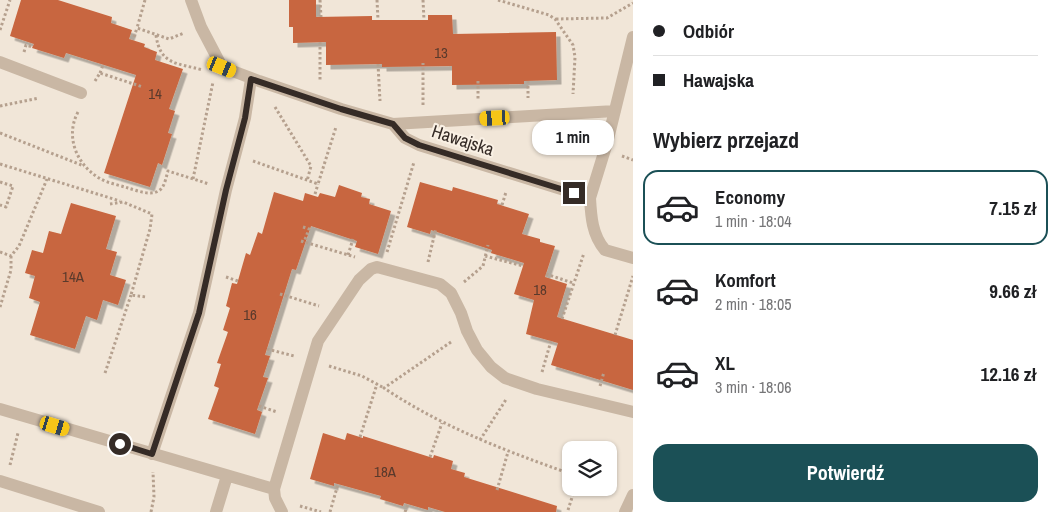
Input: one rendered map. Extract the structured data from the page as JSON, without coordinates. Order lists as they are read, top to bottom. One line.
{"streets":{"street":["Hawajska"]},"house_numbers":["13","14","14A","18","16","18A"],"page":{"banner":["Odbiór","Hawajska"],"heading":"Wybierz przejazd","bubble":"1 min","list":[{"name":"Economy","note":"1 min · 18:04","value":"7.15 zł"},{"name":"Komfort","note":"2 min · 18:05","value":"9.66 zł"},{"name":"XL","note":"3 min · 18:06","value":"12.16 zł"}],"buttons":"Potwierdź"}}
